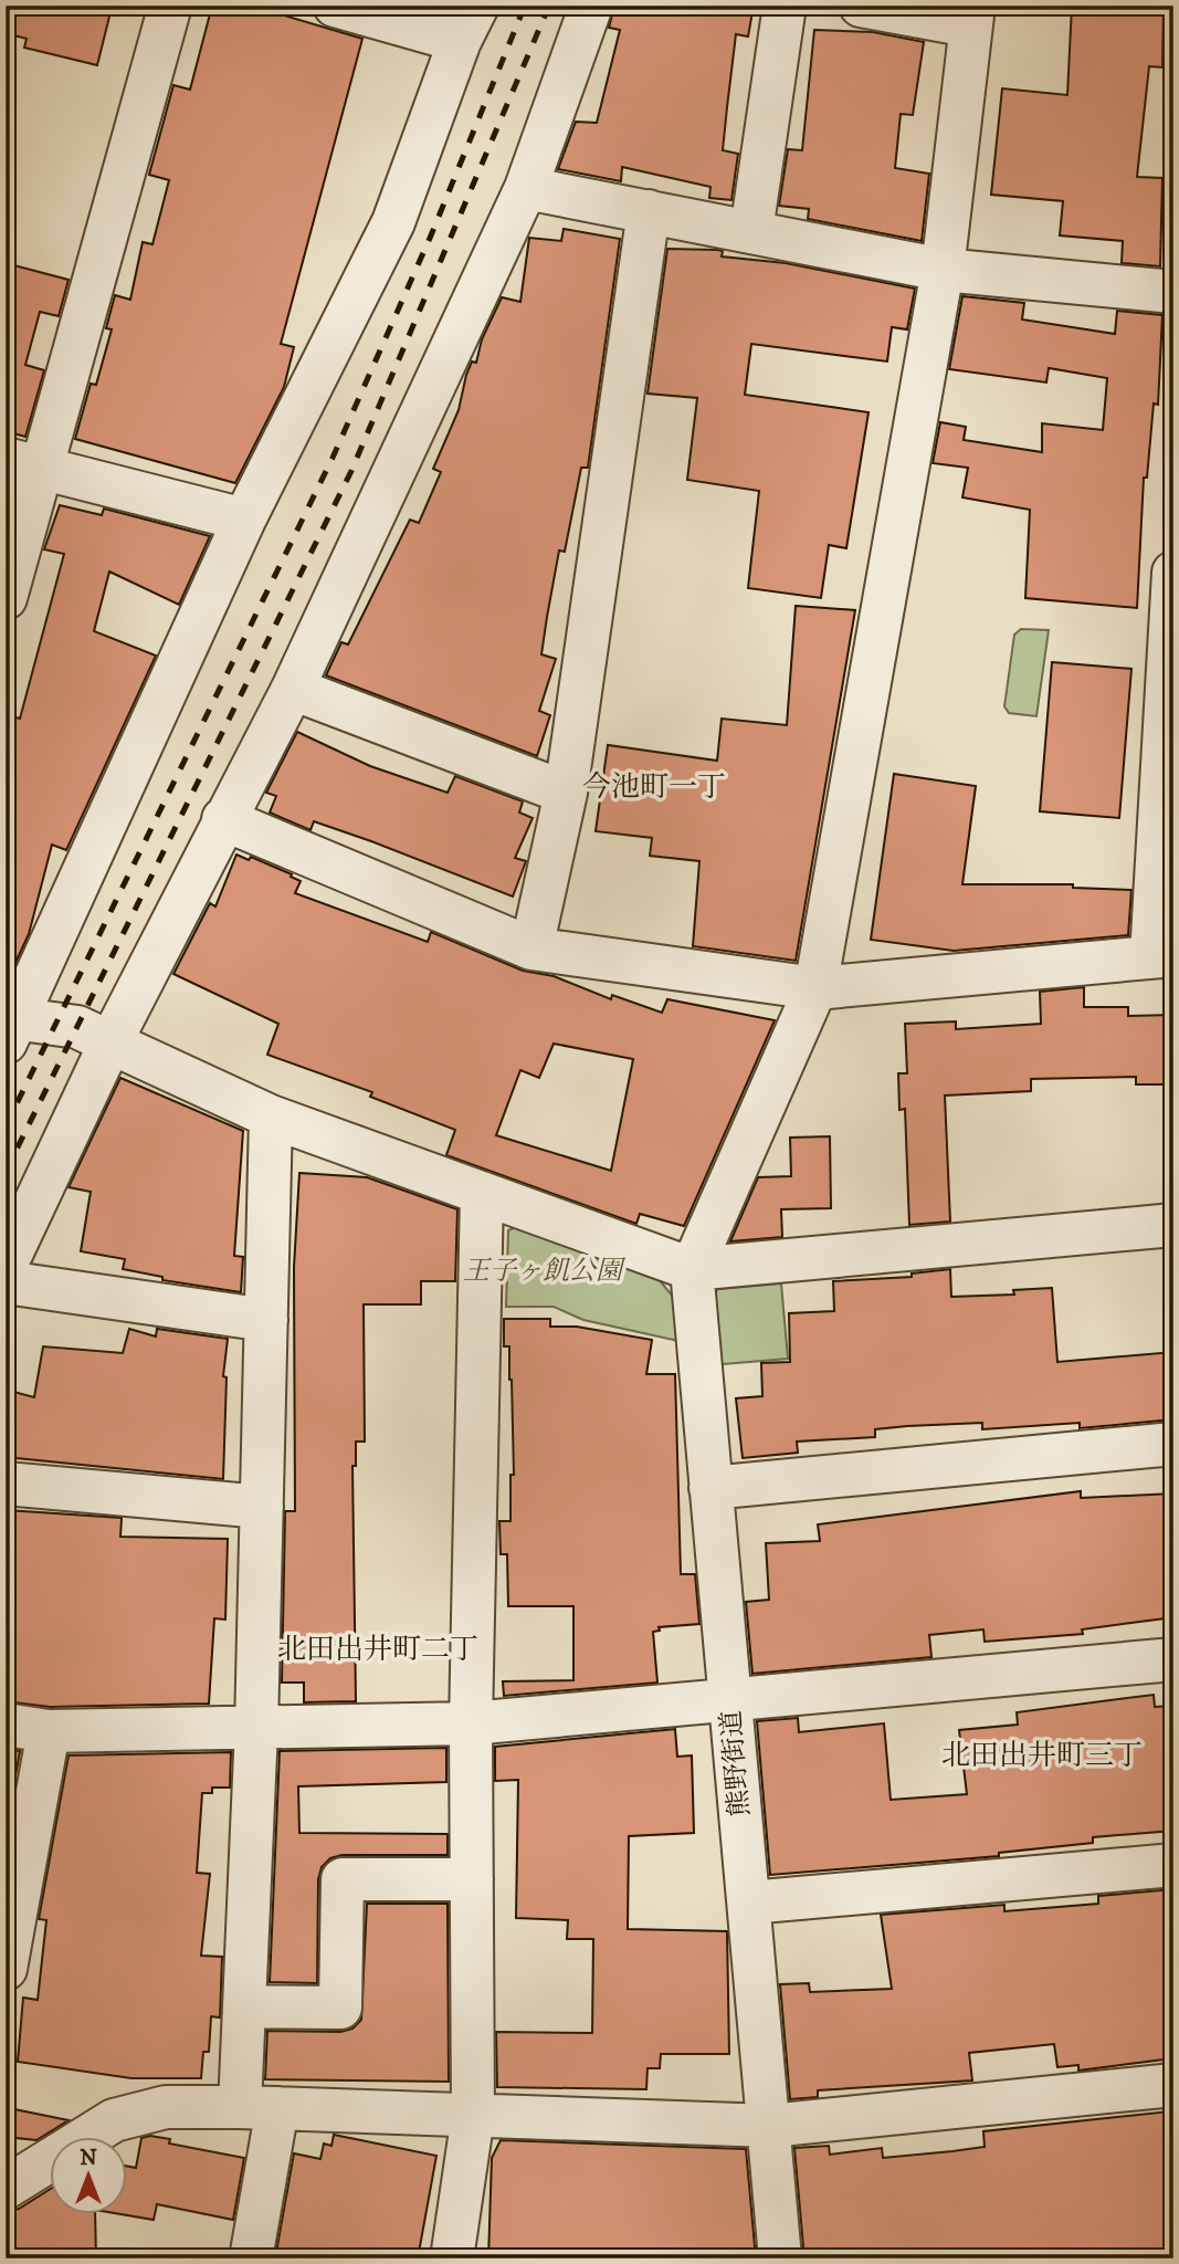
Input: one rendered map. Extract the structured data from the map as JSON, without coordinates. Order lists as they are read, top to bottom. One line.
{"streets":{"street":["熊野街道"]},"districts":["今池町一丁","北田出井町二丁","北田出井町三丁"],"parks":["王子ヶ飢公園"],"north":"top"}
